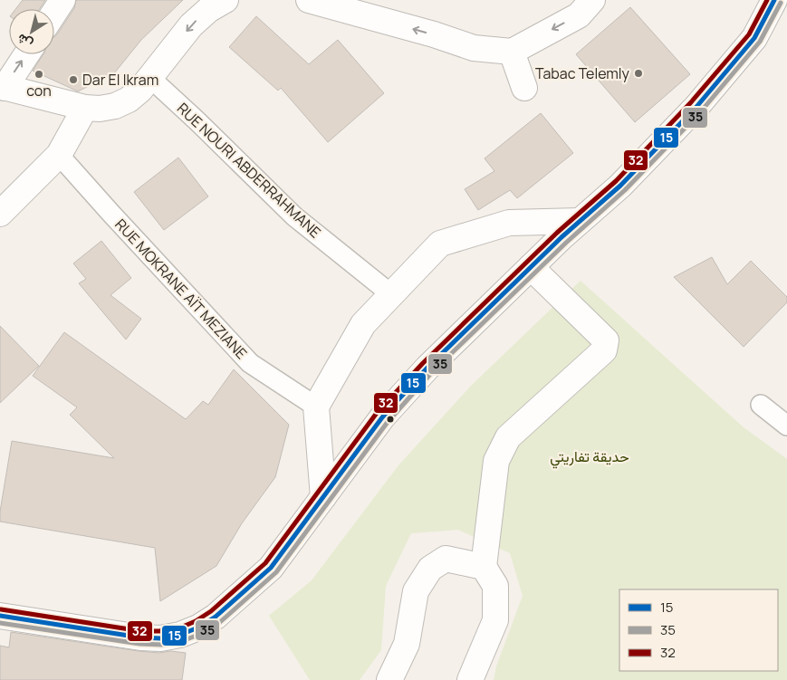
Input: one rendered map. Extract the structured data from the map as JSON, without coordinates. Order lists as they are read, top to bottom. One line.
{"streets":{"street":["RUE NOURI ABDERRAHMANE","RUE MOKRANE AÏT MEZIANE"]},"parks":["حديقة تفاريتي"],"places":["Tabac Telemly","con","Dar El Ikram"],"lines":["transit line 15","transit line 32","transit line 35"],"legend":["15","35","32"],"north":"bottom left"}
